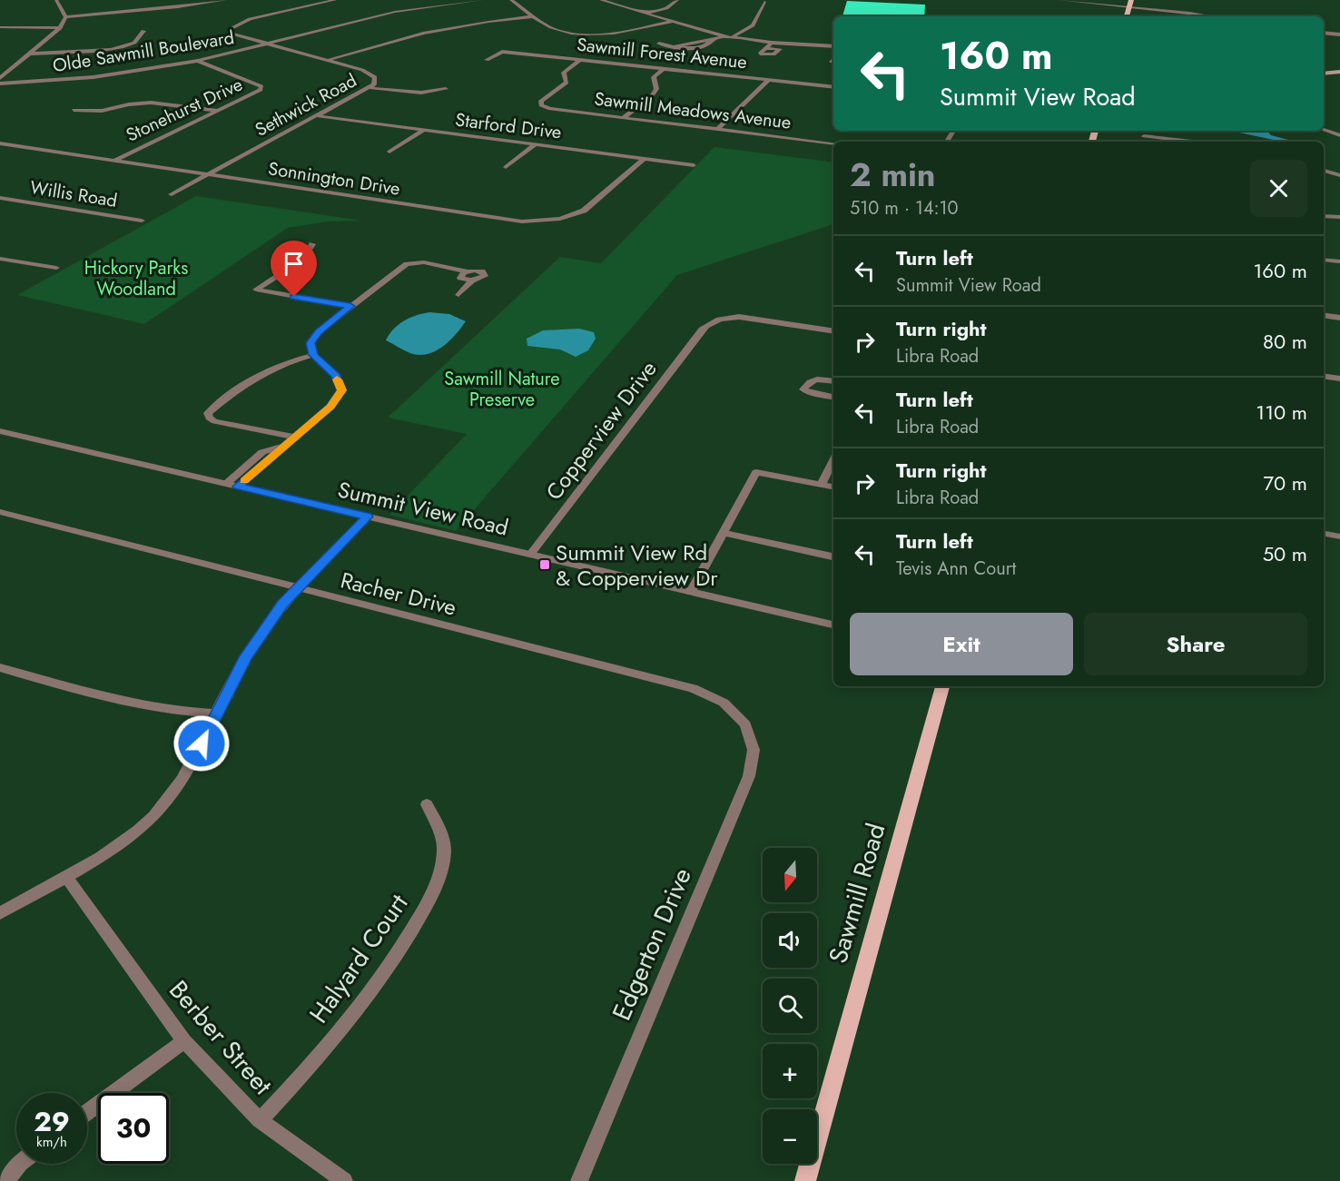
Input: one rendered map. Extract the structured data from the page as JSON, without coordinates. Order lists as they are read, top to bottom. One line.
{"streets":{"main road":["Sawmill Road"],"street":["Olde Sawmill Boulevard","Sawmill Forest Avenue","Sethwick Road","Stonehurst Drive","Sawmill Meadows Avenue","Starford Drive","Sonnington Drive","Willis Road","Copperview Drive","Summit View Road","Racher Drive","Edgerton Drive","Halyard Court","Berber Street"]},"crossings":[["Olde Sawmill Boulevard","Sethwick Road"],["Olde Sawmill Boulevard","Stonehurst Drive"],["Sawmill Forest Avenue","Sawmill Meadows Avenue"],["Sethwick Road","Starford Drive"],["Sethwick Road","Sonnington Drive"],["Stonehurst Drive","Sonnington Drive"],["Starford Drive","Sonnington Drive"],["Copperview Drive","Summit View Road"],["Racher Drive","Edgerton Drive"],["Halyard Court","Berber Street"]],"parks":["Hickory Parks Woodland","Sawmill Nature Preserve"],"places":{"transit":["Summit View Rd & Copperview Dr"]},"north":"bottom","page":{"turn":["160 m","Summit View Road"],"heading":["2 min","510 m · 14:10"],"list":[{"name":"Turn left","note":"Summit View Road","value":"160 m"},{"name":"Turn right","note":"Libra Road","value":"80 m"},{"name":"Turn left","note":"Libra Road","value":"110 m"},{"name":"Turn right","note":"Libra Road","value":"70 m"},{"name":"Turn left","note":"Tevis Ann Court","value":"50 m"}],"buttons":["Exit","Share"],"map_buttons":["+","−"],"speed":"29 km/h","limit":"30"}}
